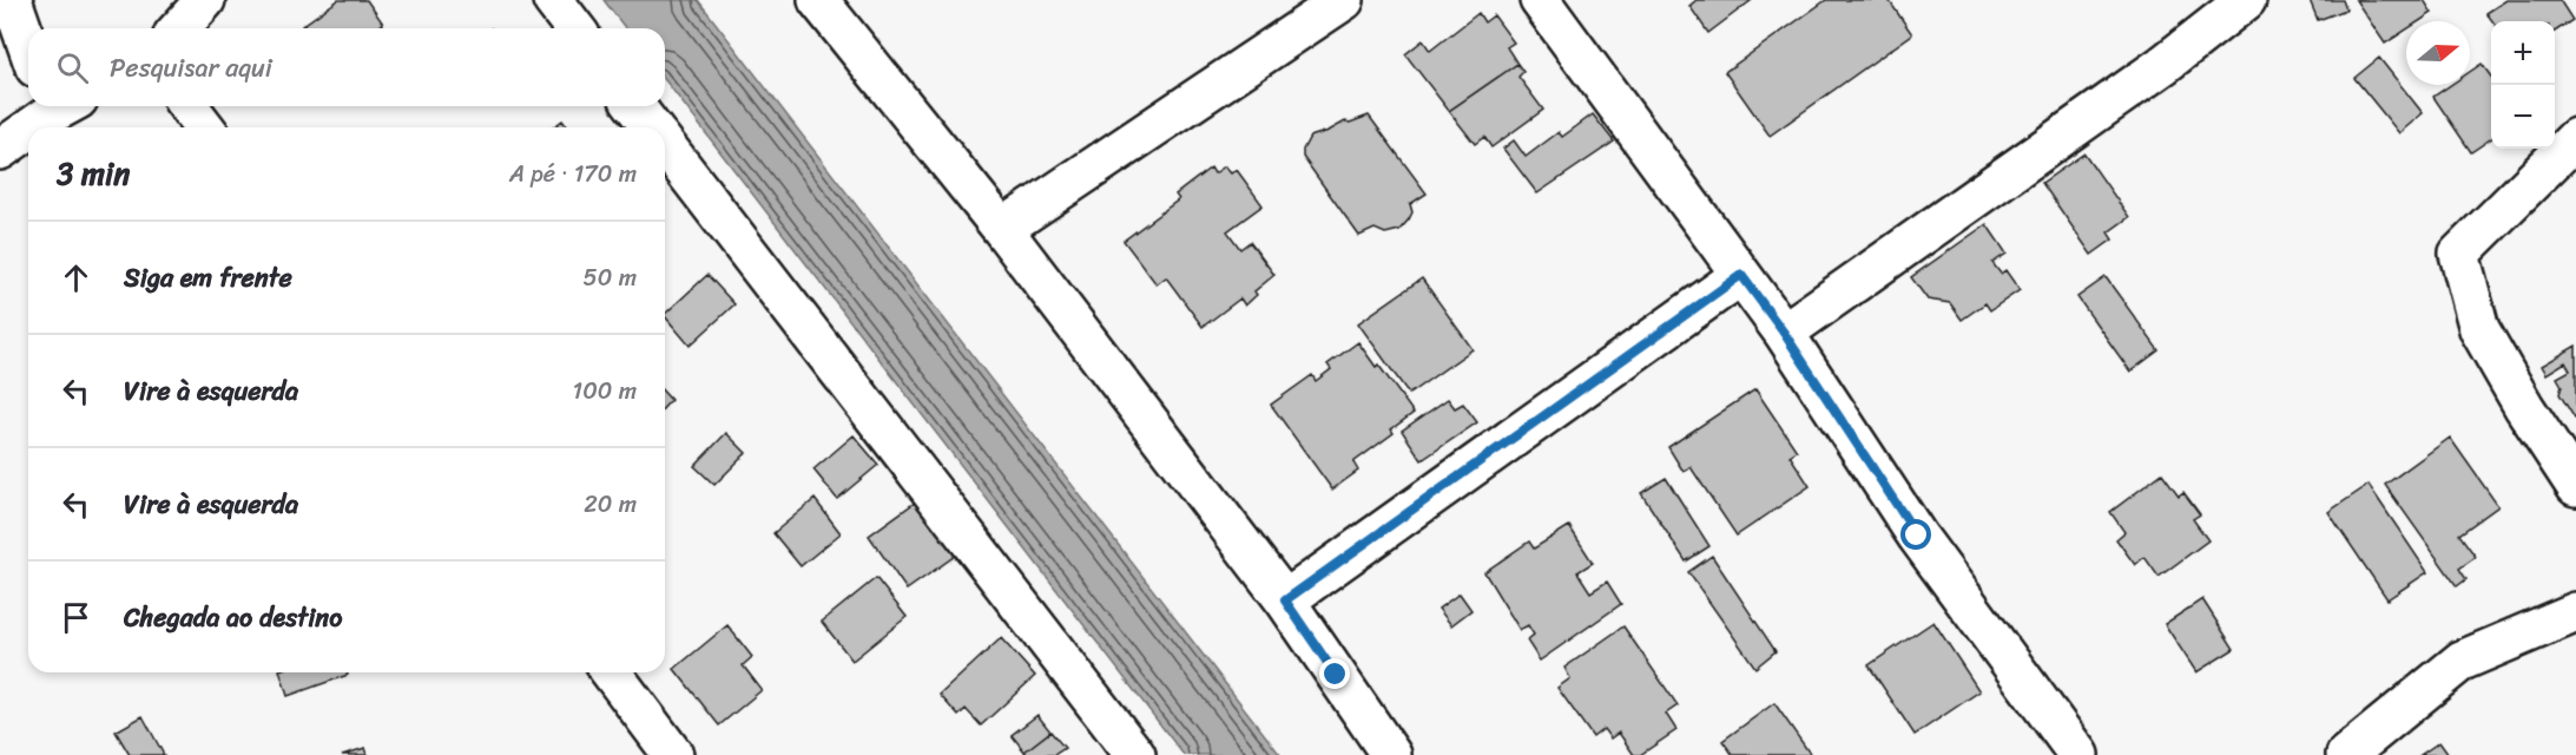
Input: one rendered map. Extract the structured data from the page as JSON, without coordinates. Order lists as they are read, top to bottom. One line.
{"north":"right","page":{"map_buttons":["+","−"],"search":"Pesquisar aqui","heading":["3 min","A pé · 170 m"],"list":[["Siga em frente","50 m"],["Vire à esquerda","100 m"],["Vire à esquerda","20 m"],"Chegada ao destino"]}}
